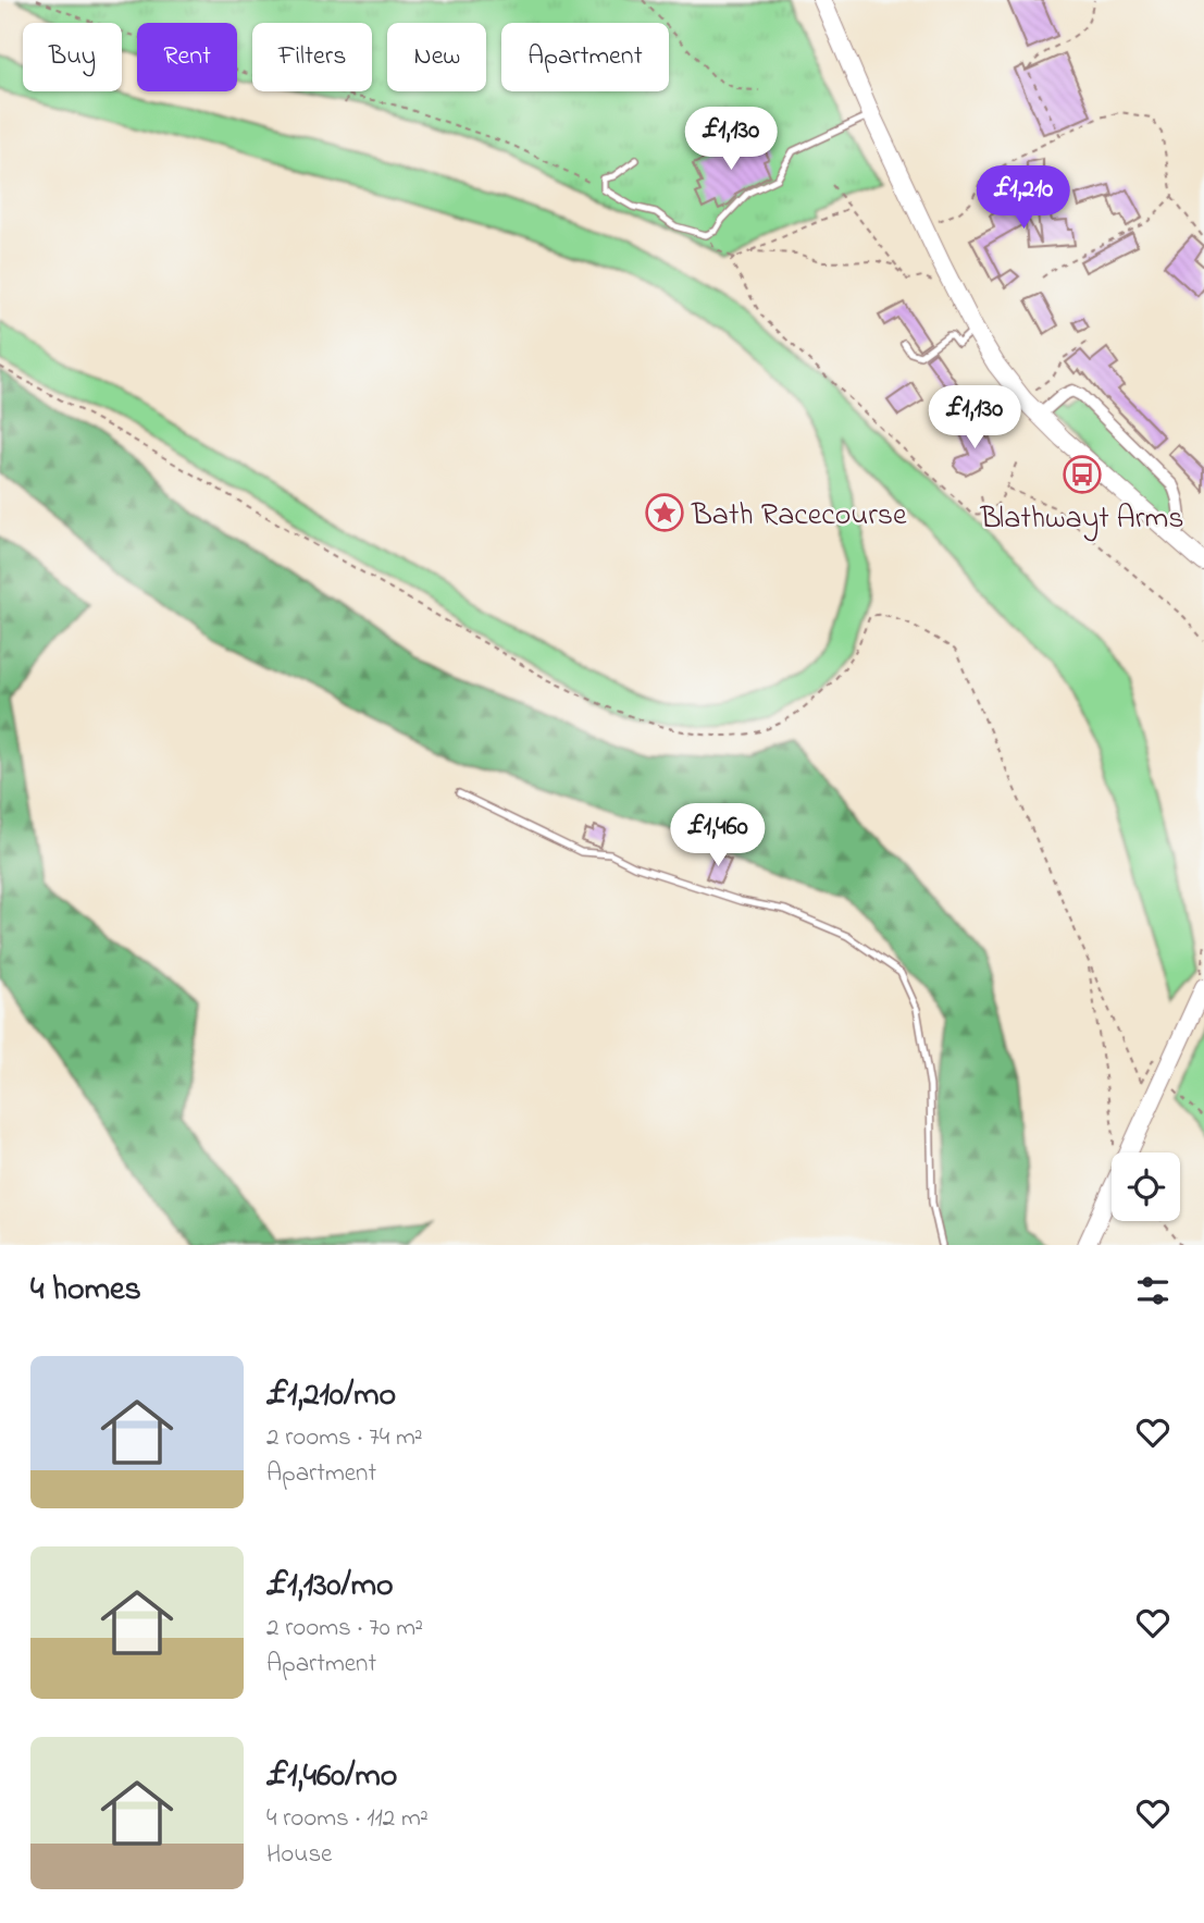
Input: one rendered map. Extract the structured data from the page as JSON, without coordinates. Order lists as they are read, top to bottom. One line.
{"places":{"bus stop":["Blathwayt Arms"],"place":["Bath Racecourse"]},"page":{"chip":["Buy","Rent","Filters","New","Apartment"],"price":["£1,130","£1,210","£1,130","£1,460"],"heading":"4 homes","list":[{"name":"£1,210/mo","note":"2 rooms · 74 m² · Apartment"},{"name":"£1,130/mo","note":"2 rooms · 70 m² · Apartment"},{"name":"£1,460/mo","note":"4 rooms · 112 m² · House"}]}}
